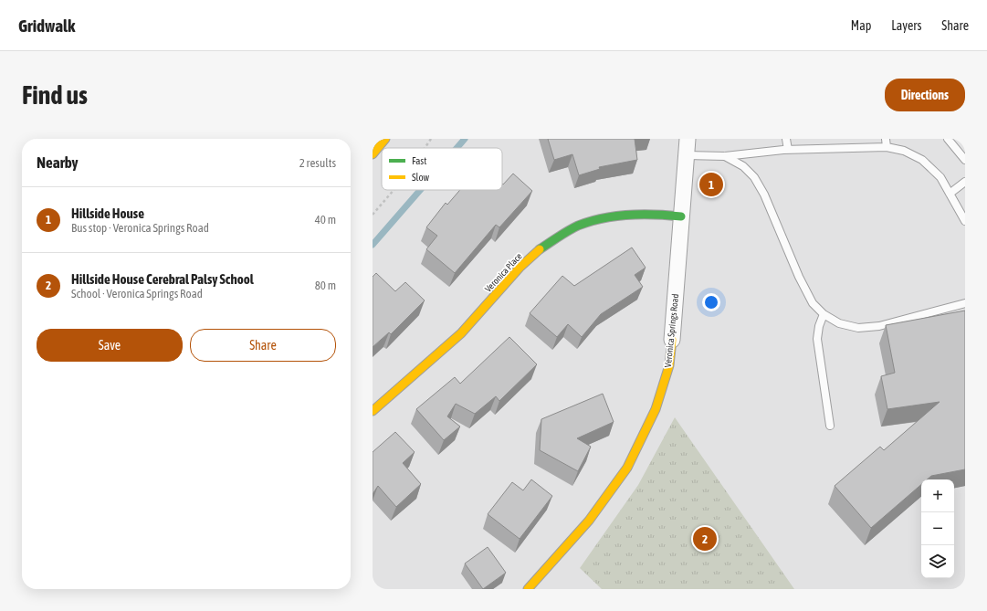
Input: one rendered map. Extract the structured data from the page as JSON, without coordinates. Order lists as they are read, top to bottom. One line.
{"streets":{"street":["Veronica Place","Veronica Springs Road"]},"crossings":[["Veronica Place","Veronica Springs Road"]],"legend":["Fast","Slow"],"page":{"header":"Gridwalk","nav":["Map","Layers","Share"],"buttons":["Directions",["Save","Share"]],"title":"Find us","heading":["Nearby","2 results"],"pins":["1","2"],"list":[{"mark":"1","name":"Hillside House","note":"Bus stop · Veronica Springs Road","value":"40 m"},{"mark":"2","name":"Hillside House Cerebral Palsy School","note":"School · Veronica Springs Road","value":"80 m"}],"map_buttons":["+","−"]}}
